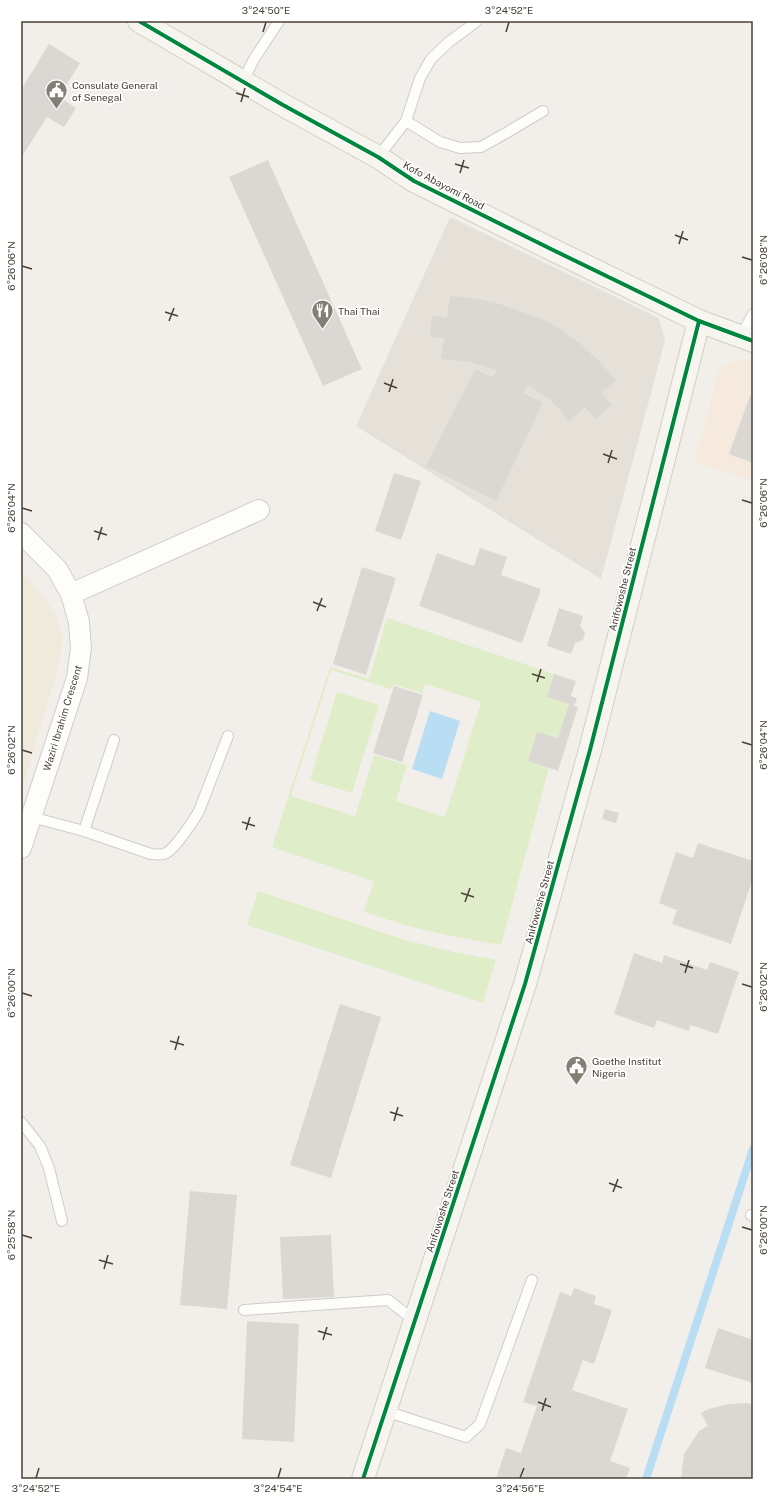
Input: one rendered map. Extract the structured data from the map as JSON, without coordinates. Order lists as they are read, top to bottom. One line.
{"streets":{"street":["Kofo Abayomi Road","Anifowoshe Street","Waziri Ibrahim Crescent"]},"crossings":[["Kofo Abayomi Road","Anifowoshe Street"]],"places":{"public building":["Consulate General of Senegal","Goethe Institut Nigeria"],"restaurant":["Thai Thai"]},"coordinates":["3°24'50\"E","3°24'52\"E","6°26'08\"N","6°26'06\"N","6°26'04\"N","6°26'02\"N","6°26'00\"N","6°25'58\"N","3°24'54\"E","3°24'56\"E"]}
